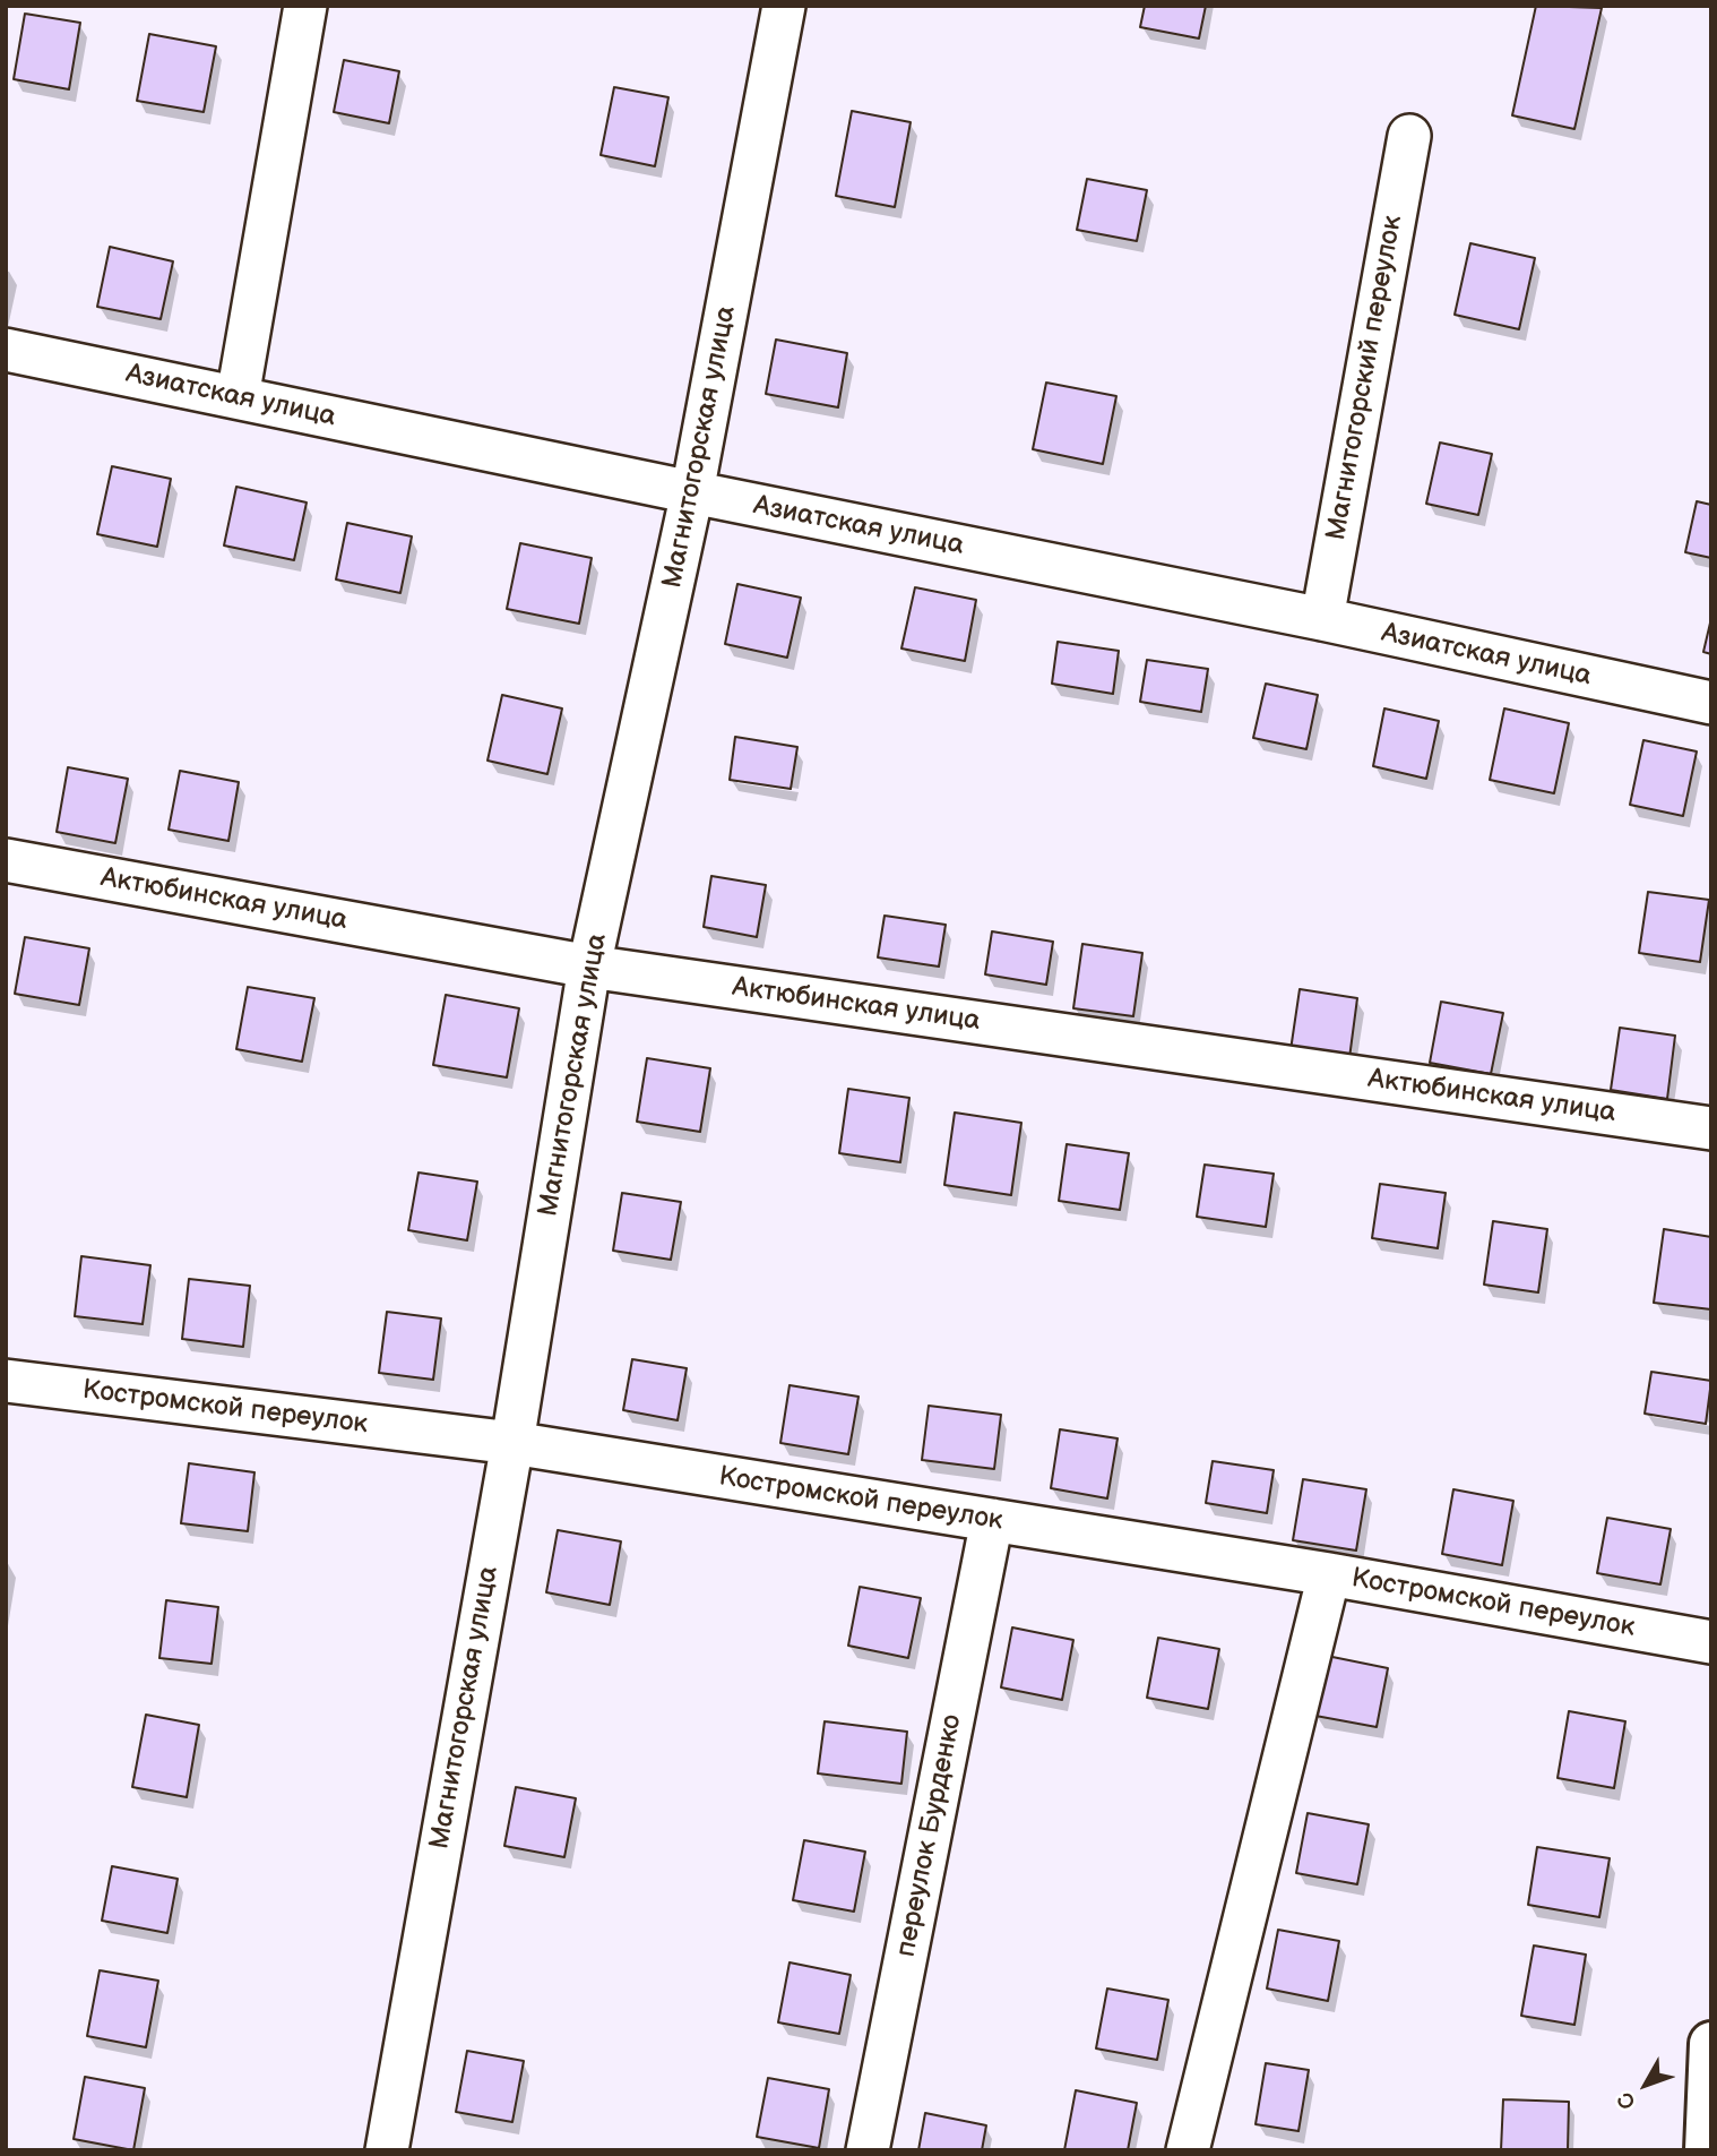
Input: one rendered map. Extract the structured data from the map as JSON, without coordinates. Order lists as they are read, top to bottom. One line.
{"streets":{"street":["Магнитогорский переулок","Азиатская улица","Магнитогорская улица","Актюбинская улица","Костромской переулок","переулок Бурденко"]},"crossings":[["Магнитогорский переулок","Азиатская улица"],["Азиатская улица","Магнитогорская улица"],["Магнитогорская улица","Актюбинская улица"],["Магнитогорская улица","Костромской переулок"],["Костромской переулок","переулок Бурденко"]],"north":"bottom left"}
